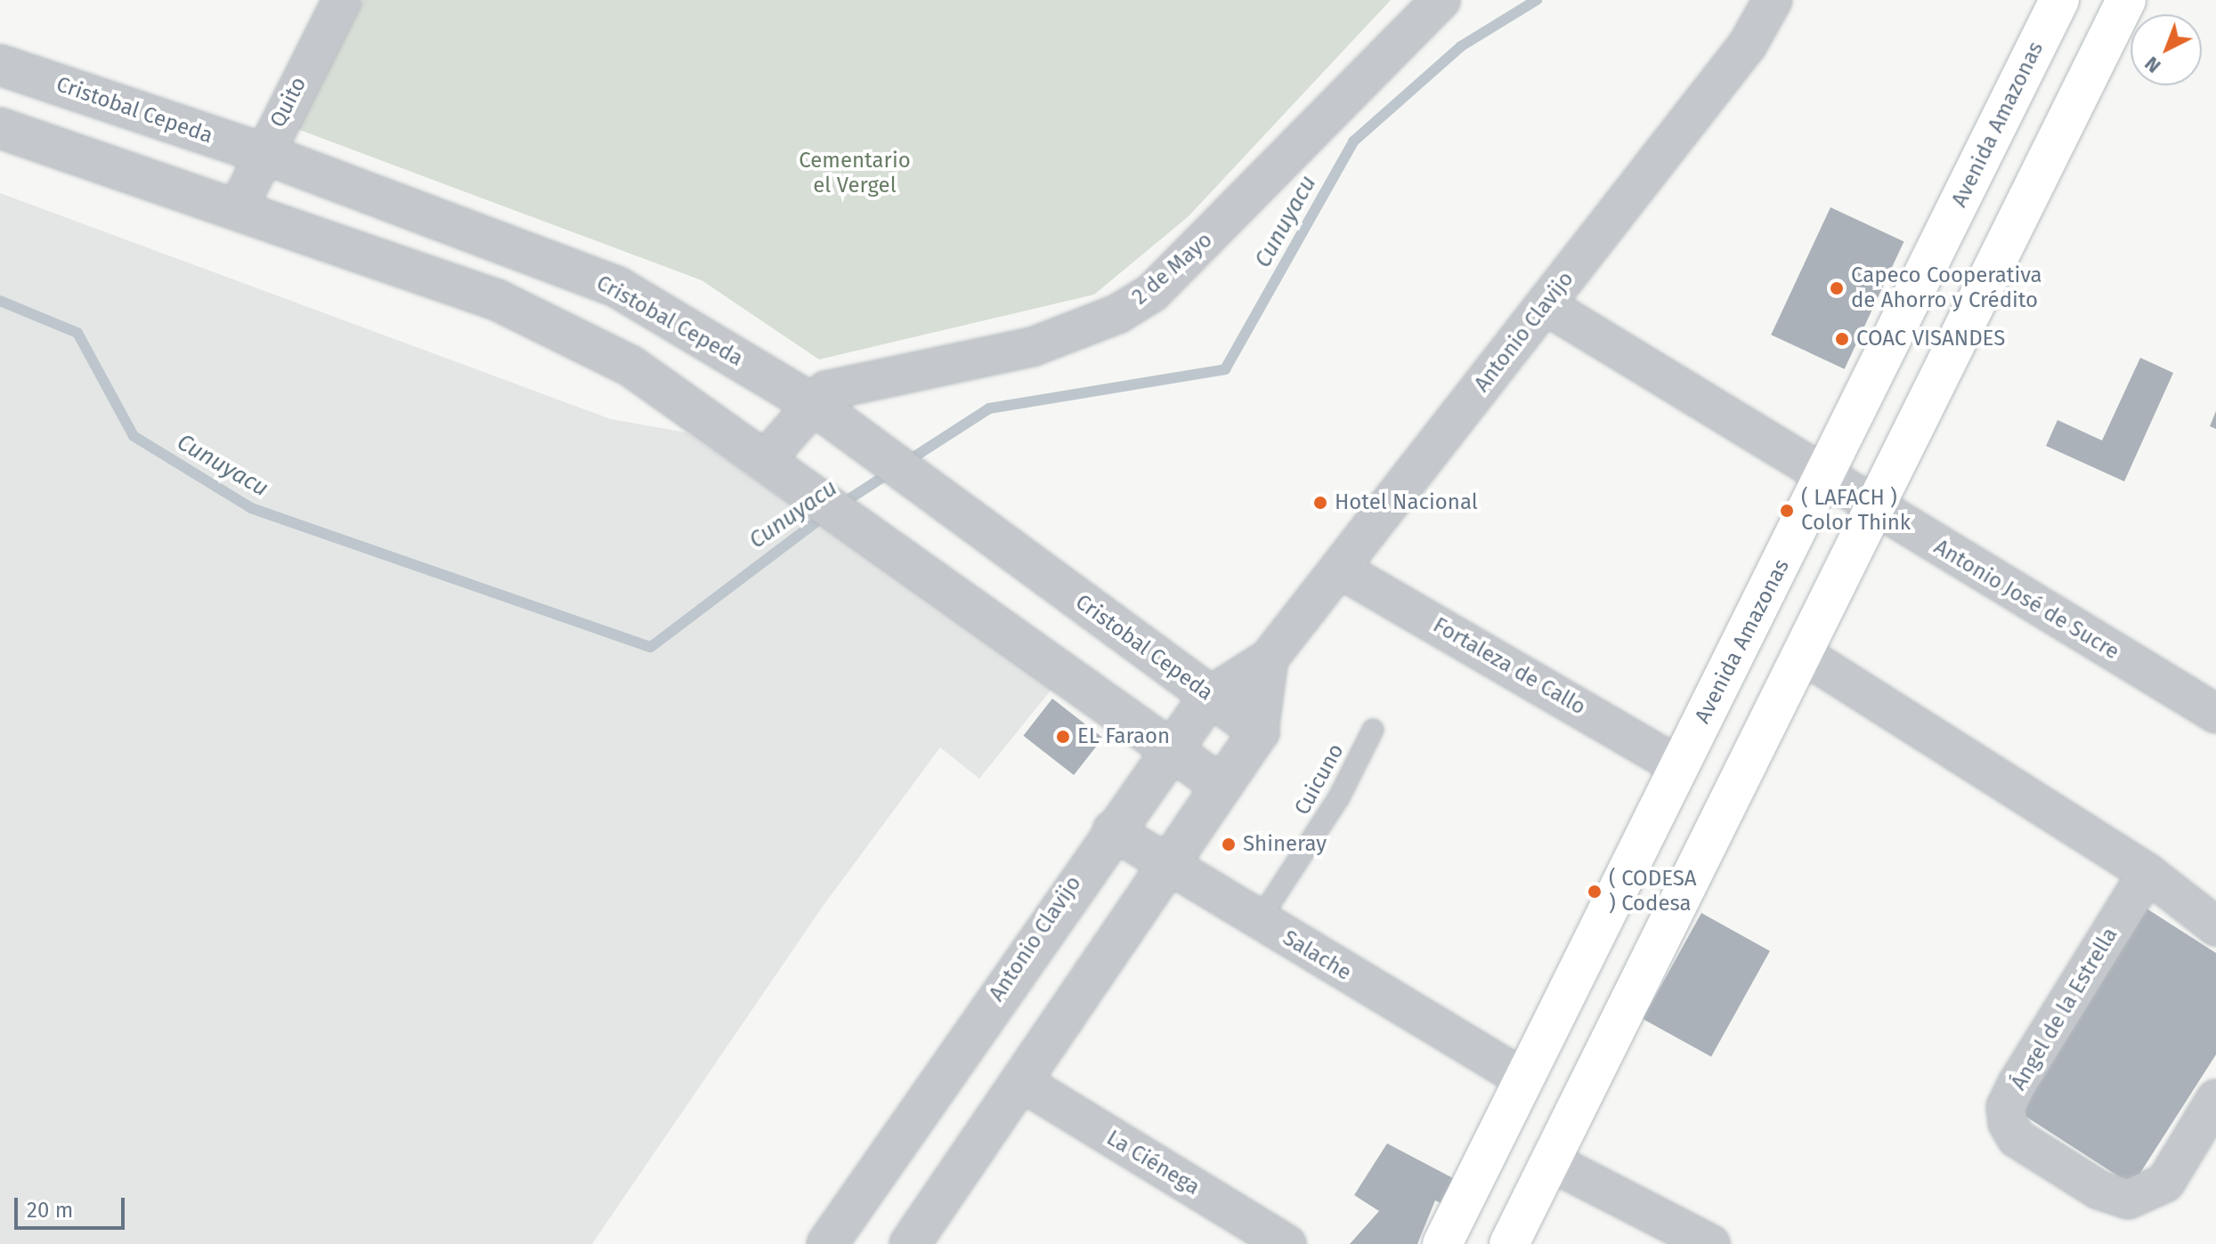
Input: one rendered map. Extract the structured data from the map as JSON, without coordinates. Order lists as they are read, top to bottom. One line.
{"streets":{"main road":["Avenida Amazonas"],"street":["Quito","Cristobal Cepeda","2 de Mayo","Antonio Clavijo","Antonio José de Sucre","Fortaleza de Callo","Salache","Ángel de la Estrella","La Ciénega"],"lane":["Cuicuno"]},"crossings":[["Quito","Cristobal Cepeda"],["Cristobal Cepeda","2 de Mayo"],["Cristobal Cepeda","Antonio Clavijo"],["Avenida Amazonas","Antonio José de Sucre"],["Avenida Amazonas","Fortaleza de Callo"],["Avenida Amazonas","Salache"],["Antonio Clavijo","Antonio José de Sucre"],["Antonio Clavijo","Fortaleza de Callo"],["Antonio Clavijo","Salache"],["Cuicuno","Salache"]],"water":["Cunuyacu"],"parks":["Cementario el Vergel"],"places":["Capeco Cooperativa de Ahorro y Crédito","COAC VISANDES","Hotel Nacional","( LAFACH ) Color Think","EL Faraon","Shineray","( CODESA ) Codesa"],"scale_bar":"20 m","north":"bottom left"}
